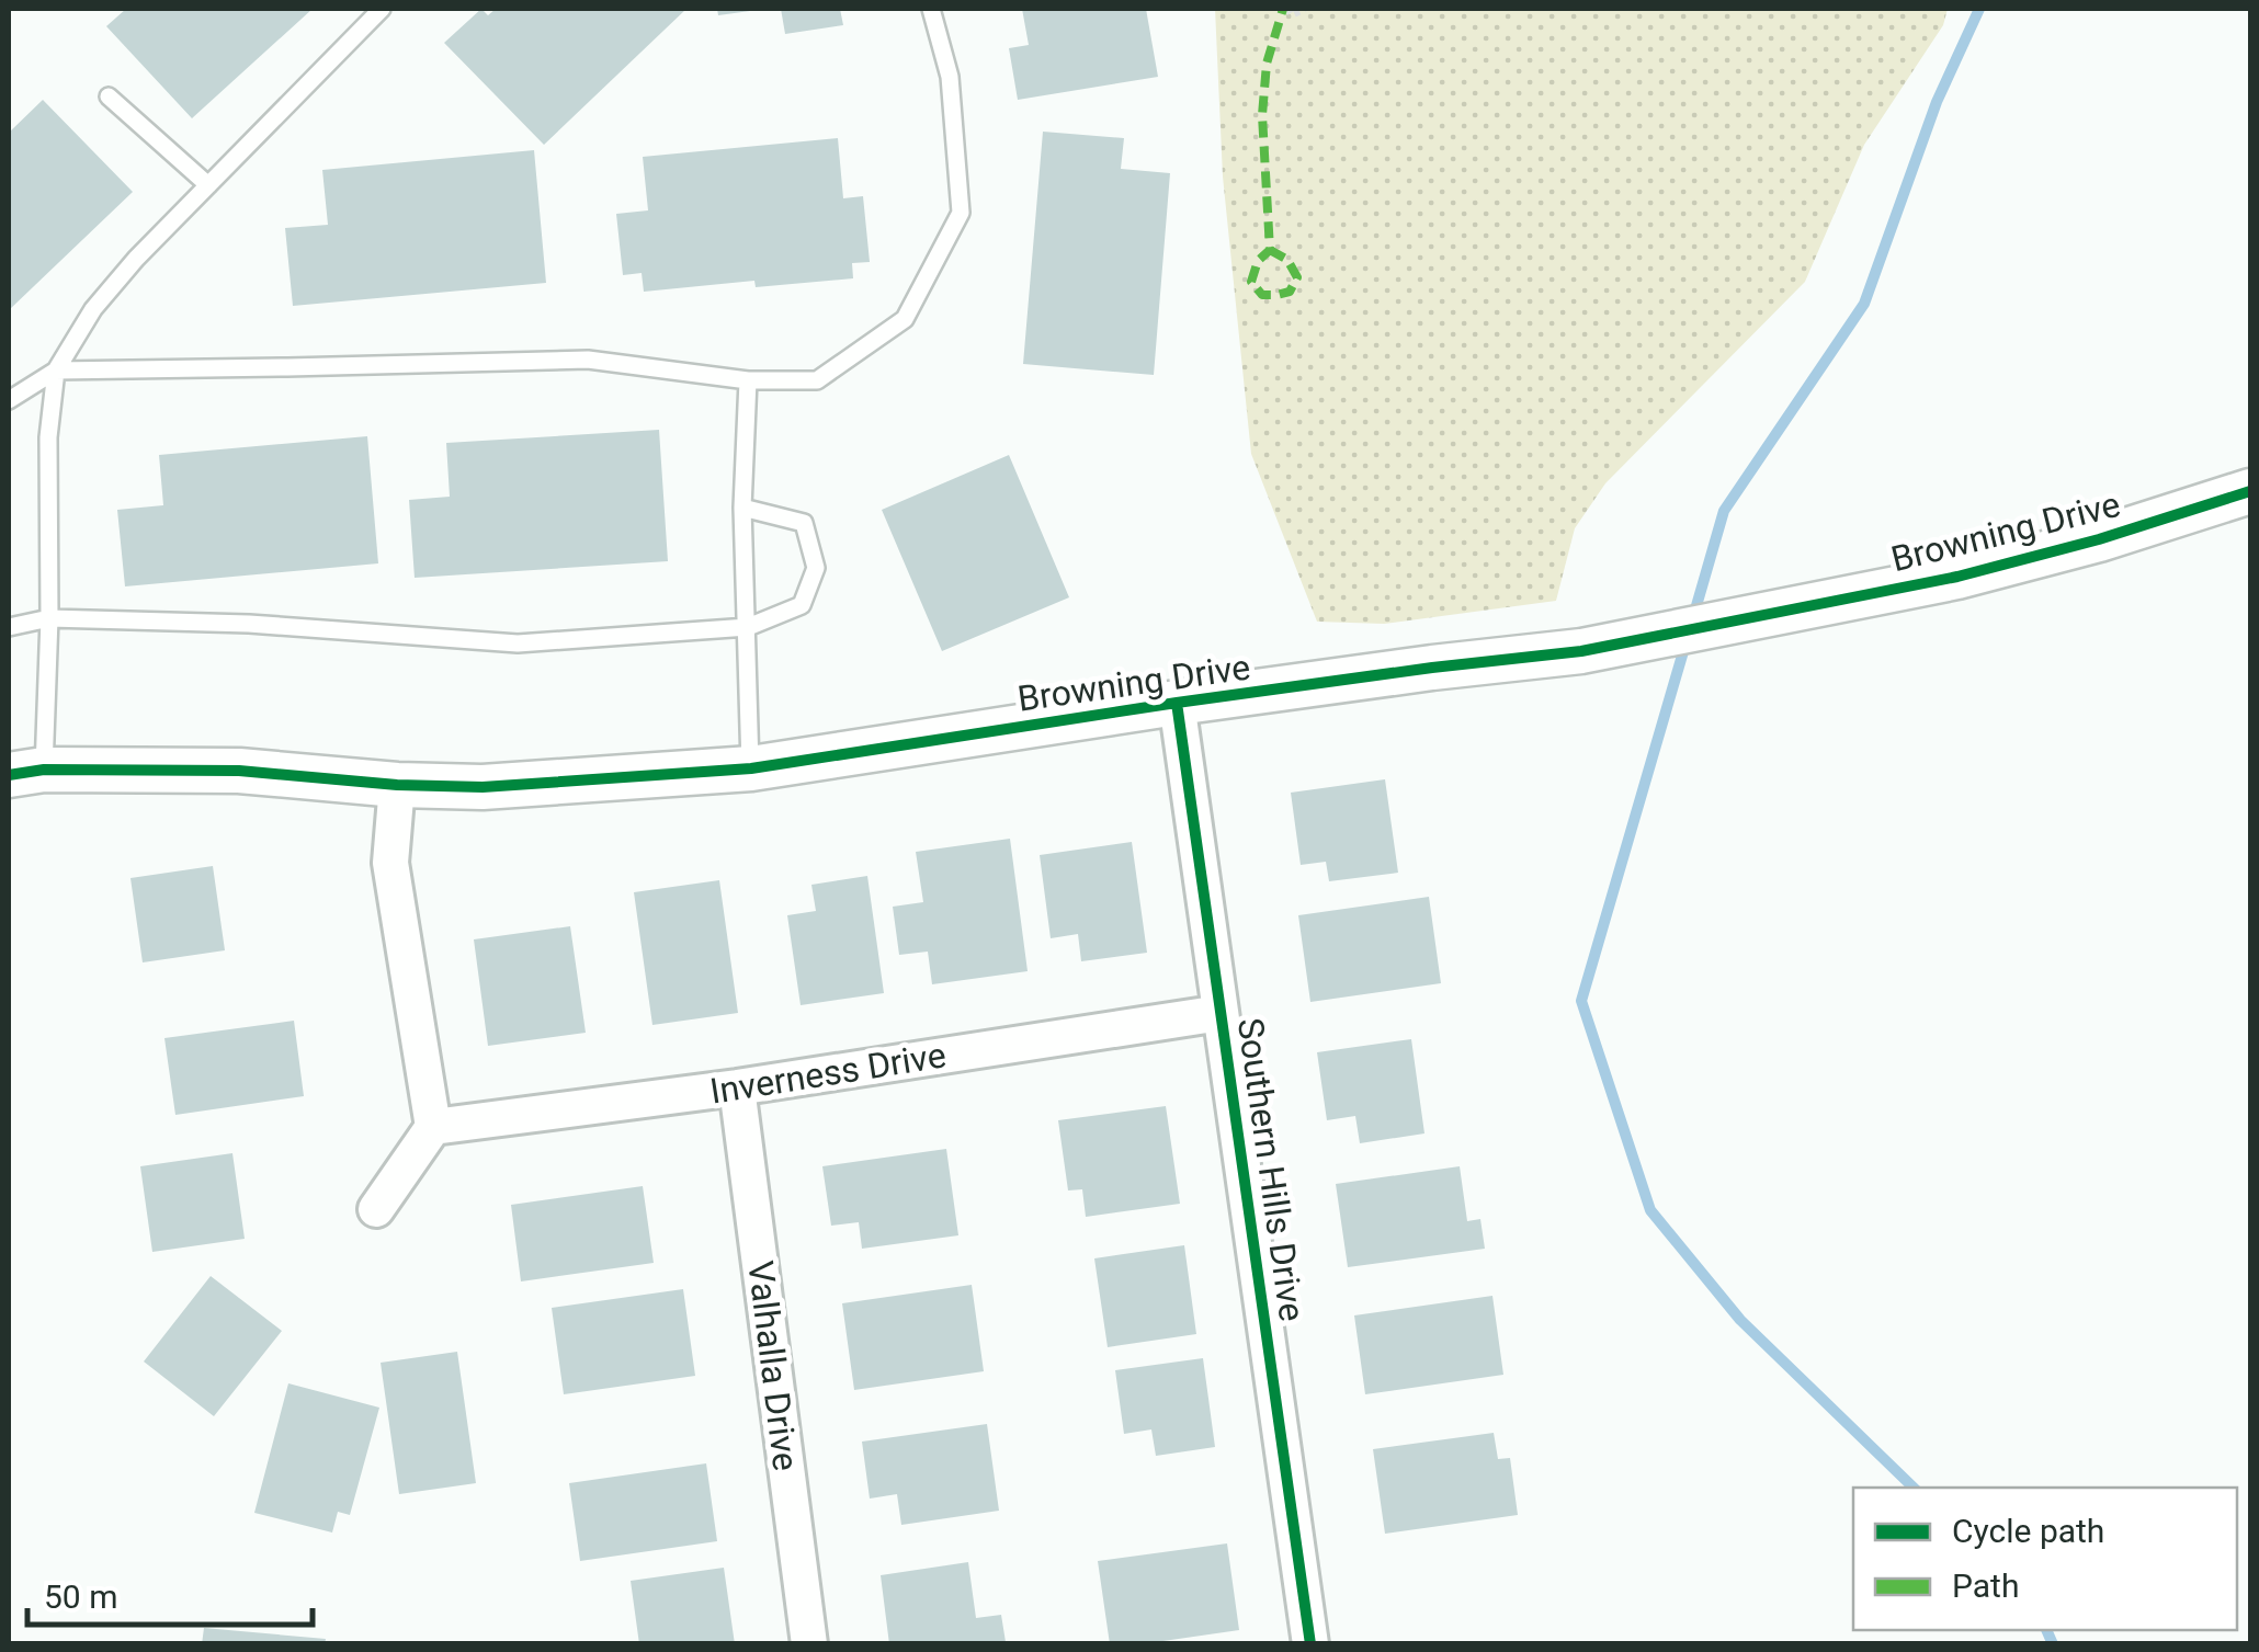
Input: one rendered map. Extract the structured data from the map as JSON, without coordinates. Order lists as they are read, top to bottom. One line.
{"streets":{"street":["Browning Drive","Inverness Drive","Southern Hills Drive","Valhalla Drive"]},"crossings":[["Browning Drive","Southern Hills Drive"],["Inverness Drive","Southern Hills Drive"],["Inverness Drive","Valhalla Drive"]],"legend":["Cycle path","Path"],"scale_bar":"50 m"}
